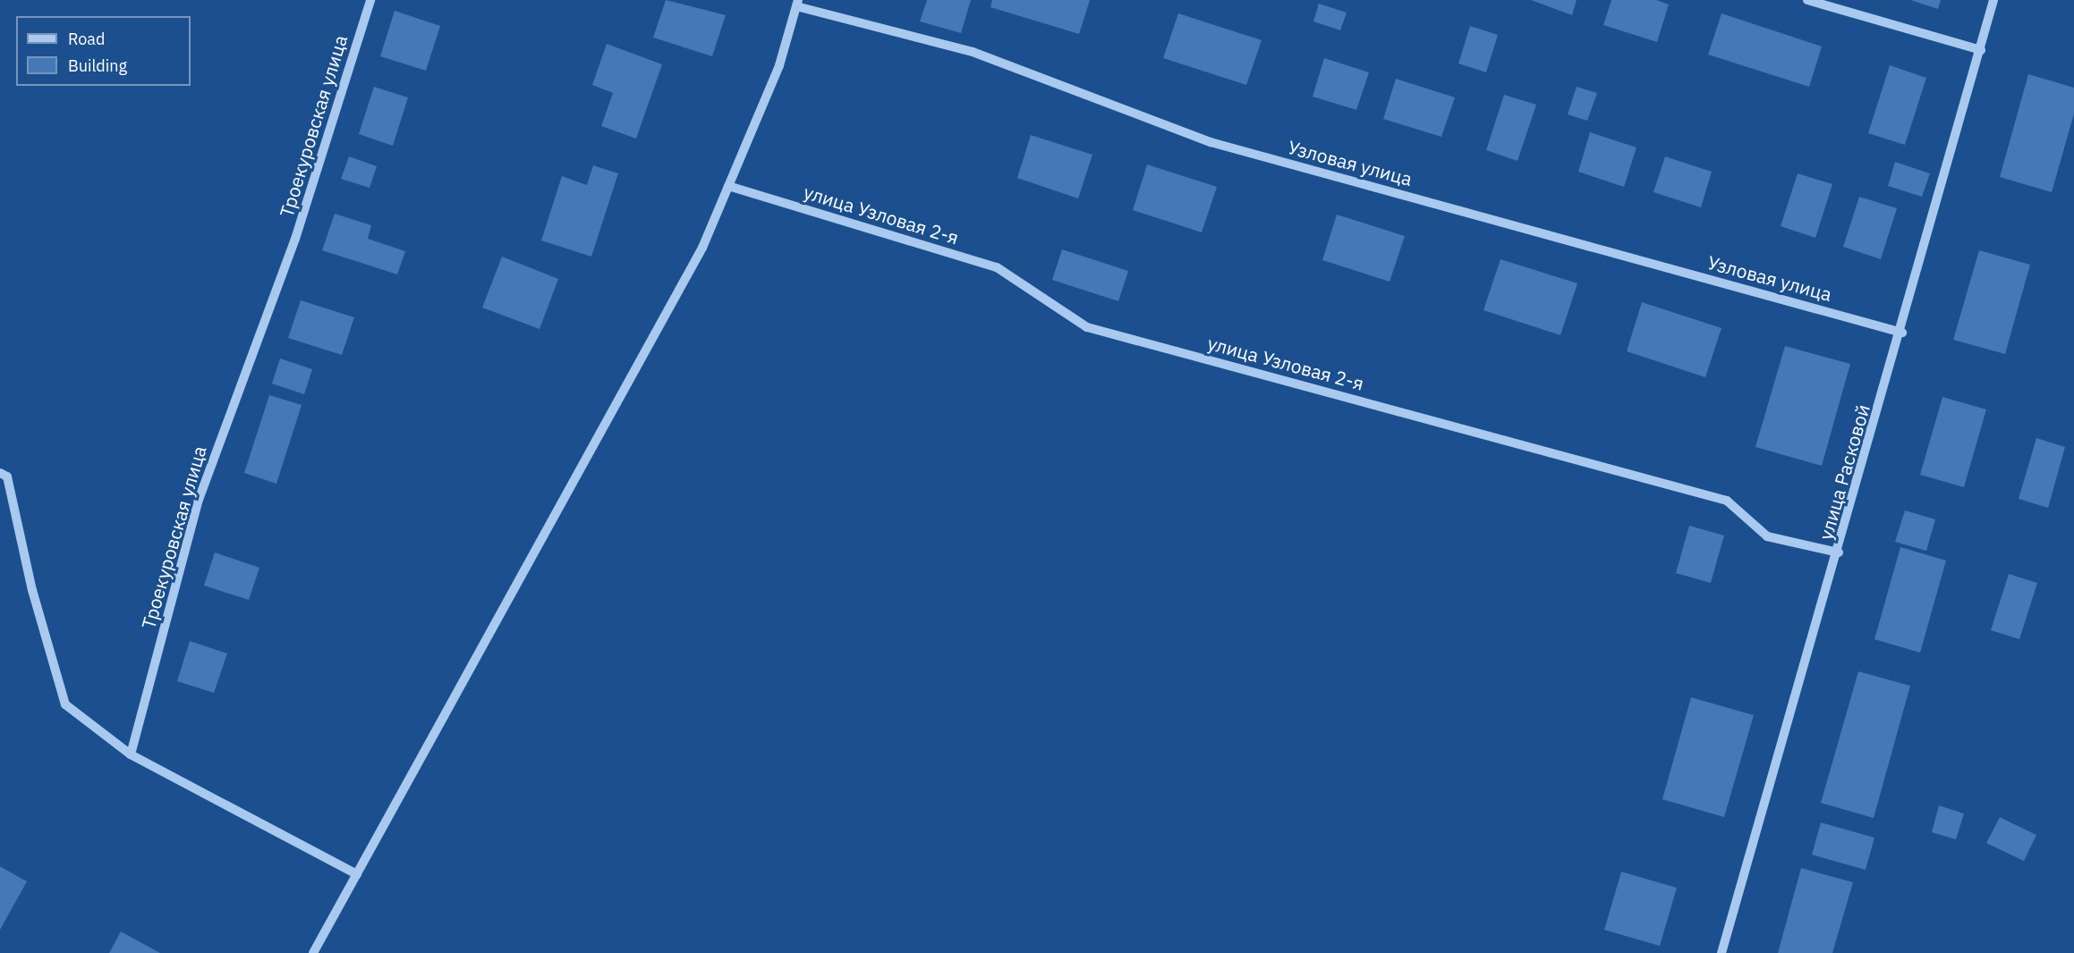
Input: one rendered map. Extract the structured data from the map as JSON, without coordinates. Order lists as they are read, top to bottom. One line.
{"streets":{"street":["Троекуровская улица","Узловая улица","улица Узловая 2-я","улица Расковой"]},"crossings":[["Узловая улица","улица Расковой"],["улица Узловая 2-я","улица Расковой"]],"legend":["Road","Building"]}
